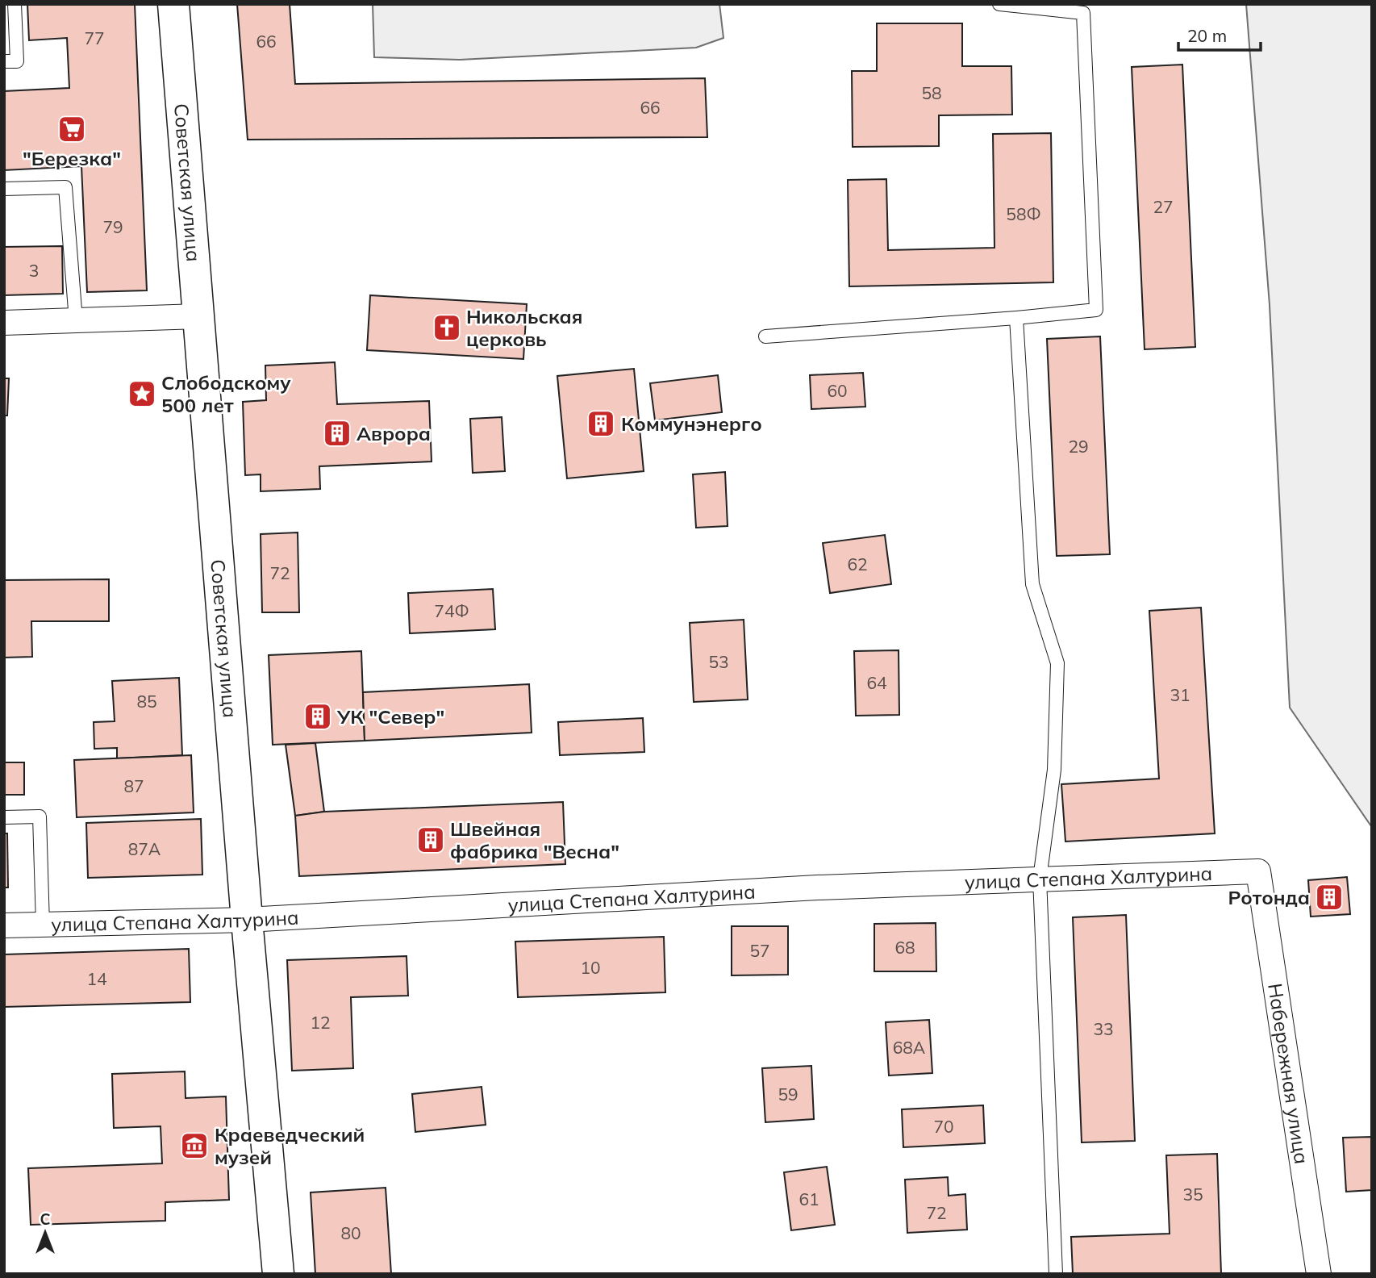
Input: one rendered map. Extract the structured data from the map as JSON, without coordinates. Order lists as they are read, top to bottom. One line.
{"streets":{"main road":["Советская улица"],"street":["улица Степана Халтурина","Набережная улица"]},"crossings":[["Советская улица","улица Степана Халтурина"],["улица Степана Халтурина","Набережная улица"]],"places":{"supermarket":["\"Березка\""],"church":["Никольская церковь"],"place":["Слободскому 500 лет"],"building":["Коммунэнерго","Аврора","УК \"Север\"","Швейная фабрика \"Весна\"","Ротонда"],"museum":["Краеведческий музей"]},"house_numbers":["77","66","58","66","27","58Ф","79","3","60","29","62","72","74Ф","53","64","31","85","87","87А","68","57","10","14","12","33","68А","59","70","35","61","72","80"],"scale_bar":"20 m","north":"top"}
